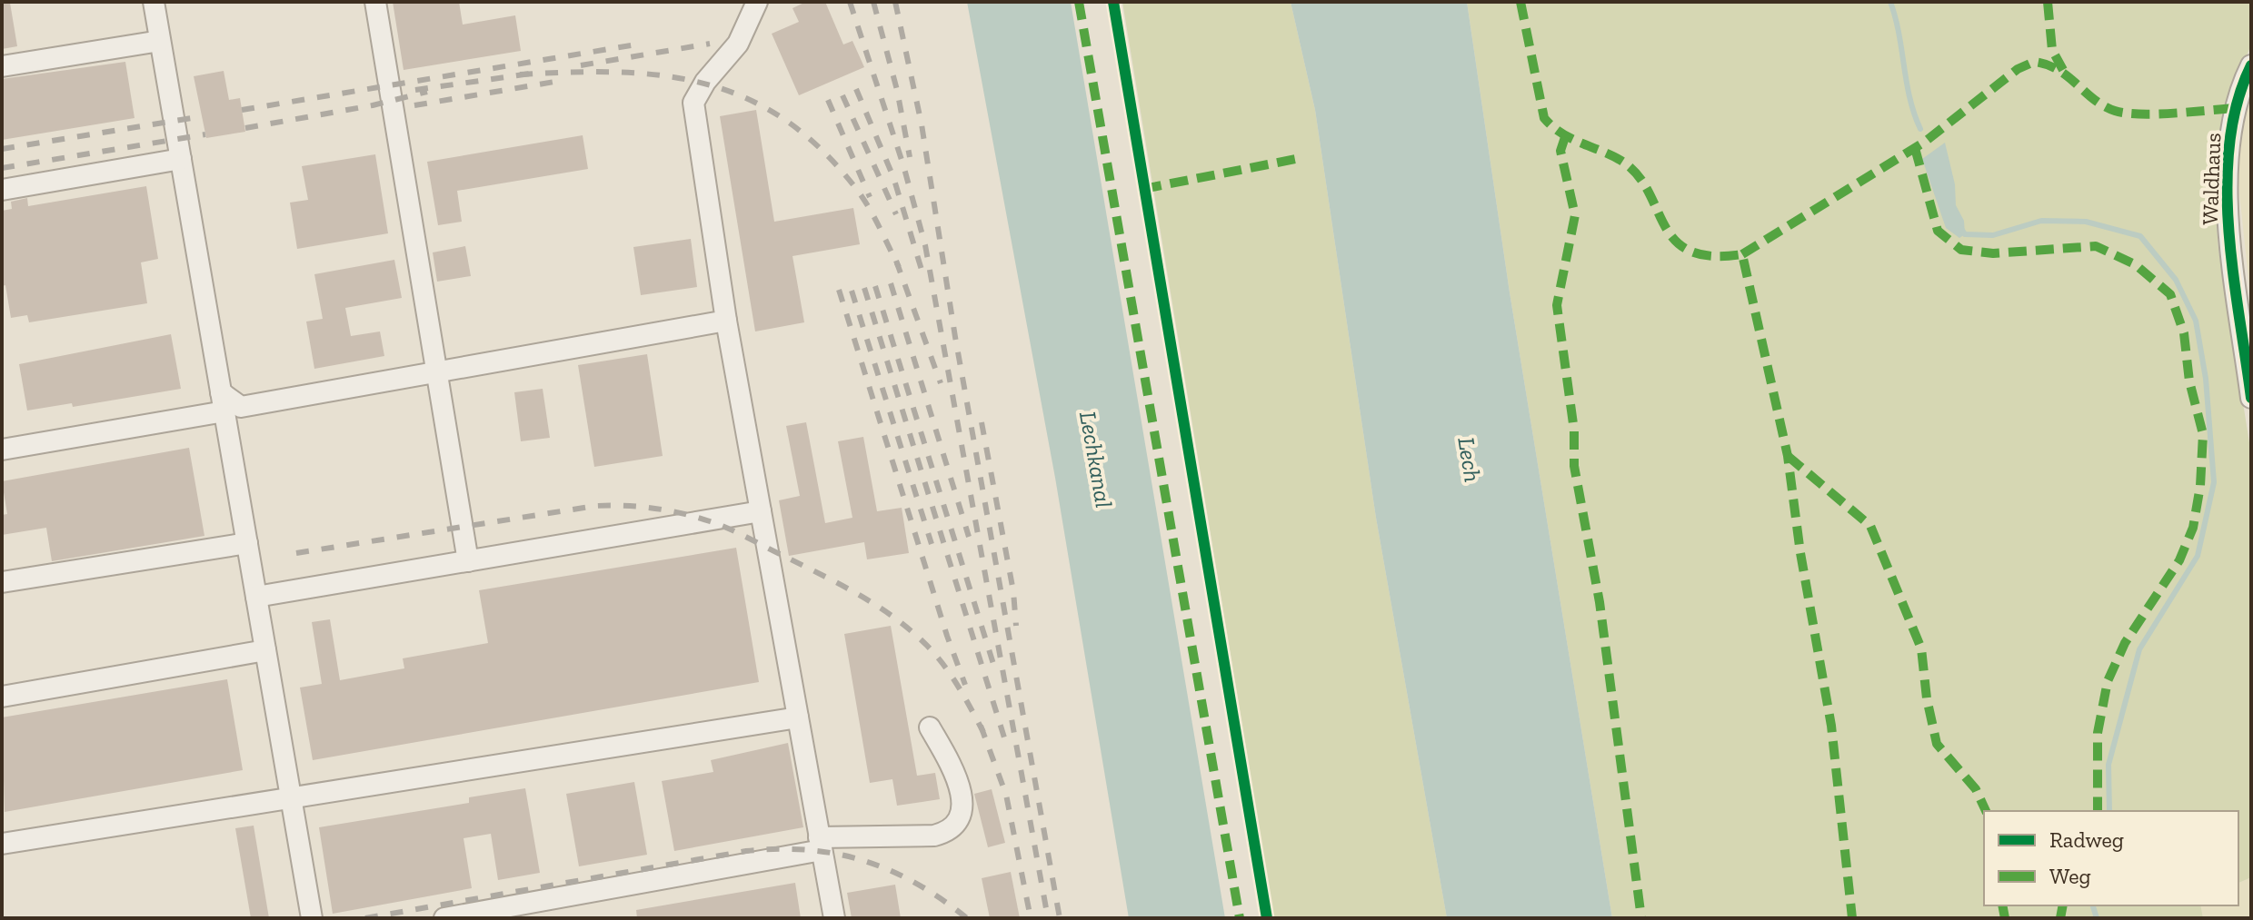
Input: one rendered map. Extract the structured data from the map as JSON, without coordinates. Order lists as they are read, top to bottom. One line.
{"streets":{"street":["Waldhaus"]},"water":["Lechkanal","Lech"],"legend":["Radweg","Weg"]}
